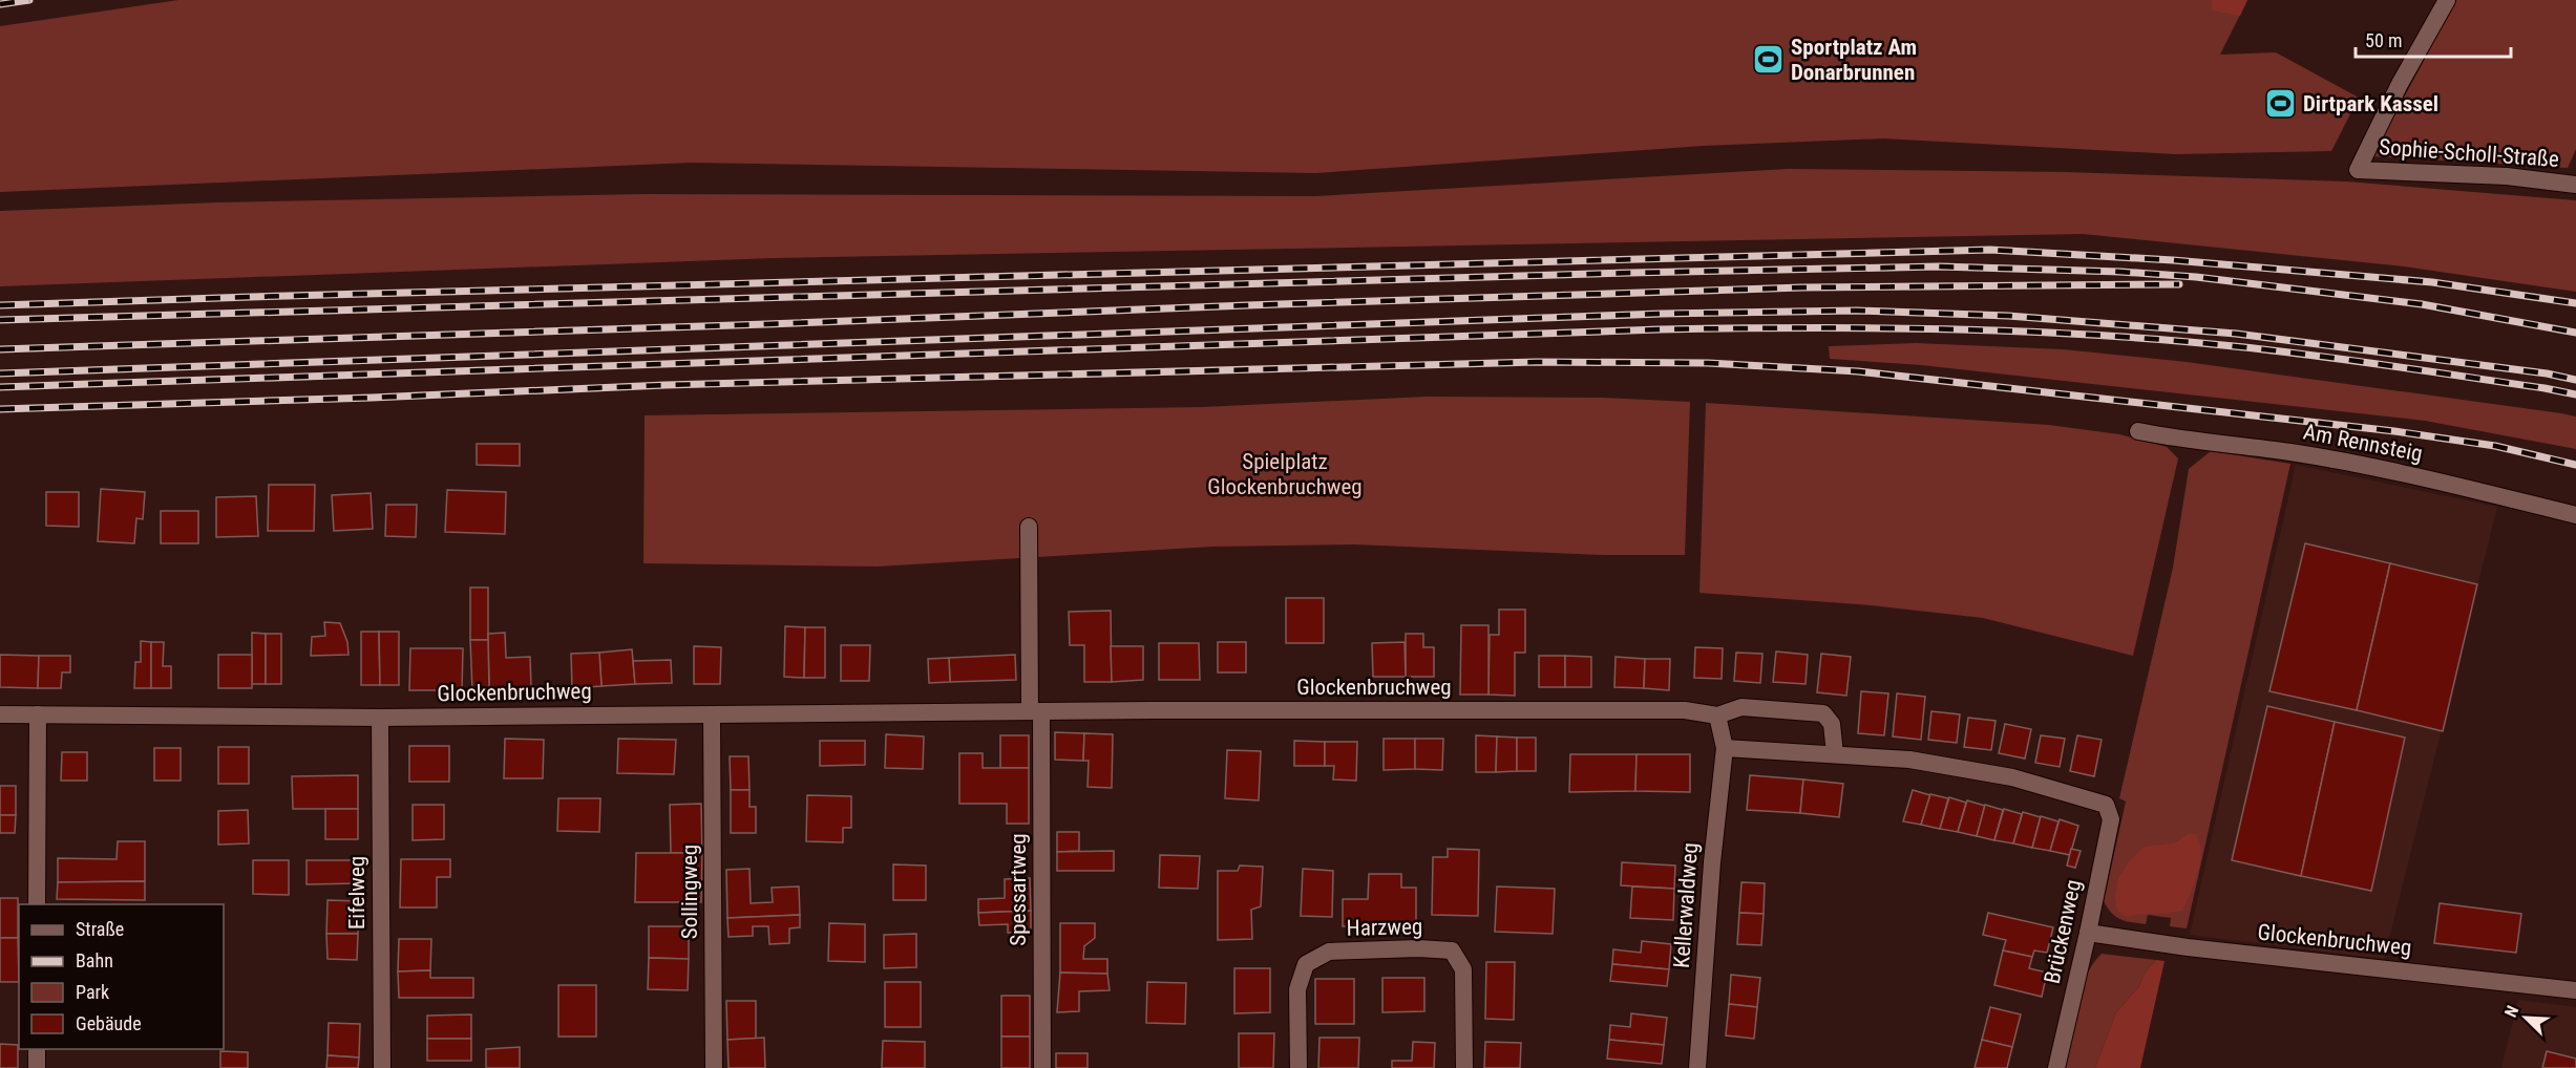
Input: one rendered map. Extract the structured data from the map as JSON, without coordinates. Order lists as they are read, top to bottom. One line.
{"streets":{"street":["Sophie-Scholl-Straße","Am Rennsteig","Glockenbruchweg","Spessartweg","Sollingweg","Eifelweg","Kellerwaldweg","Harzweg","Brückenweg"]},"crossings":[["Glockenbruchweg","Spessartweg"],["Glockenbruchweg","Sollingweg"],["Glockenbruchweg","Eifelweg"],["Glockenbruchweg","Brückenweg"]],"parks":["Spielplatz Glockenbruchweg"],"places":{"sports":["Sportplatz Am Donarbrunnen","Dirtpark Kassel"]},"legend":["Straße","Bahn","Park","Gebäude"],"scale_bar":"50 m","north":"top left"}
